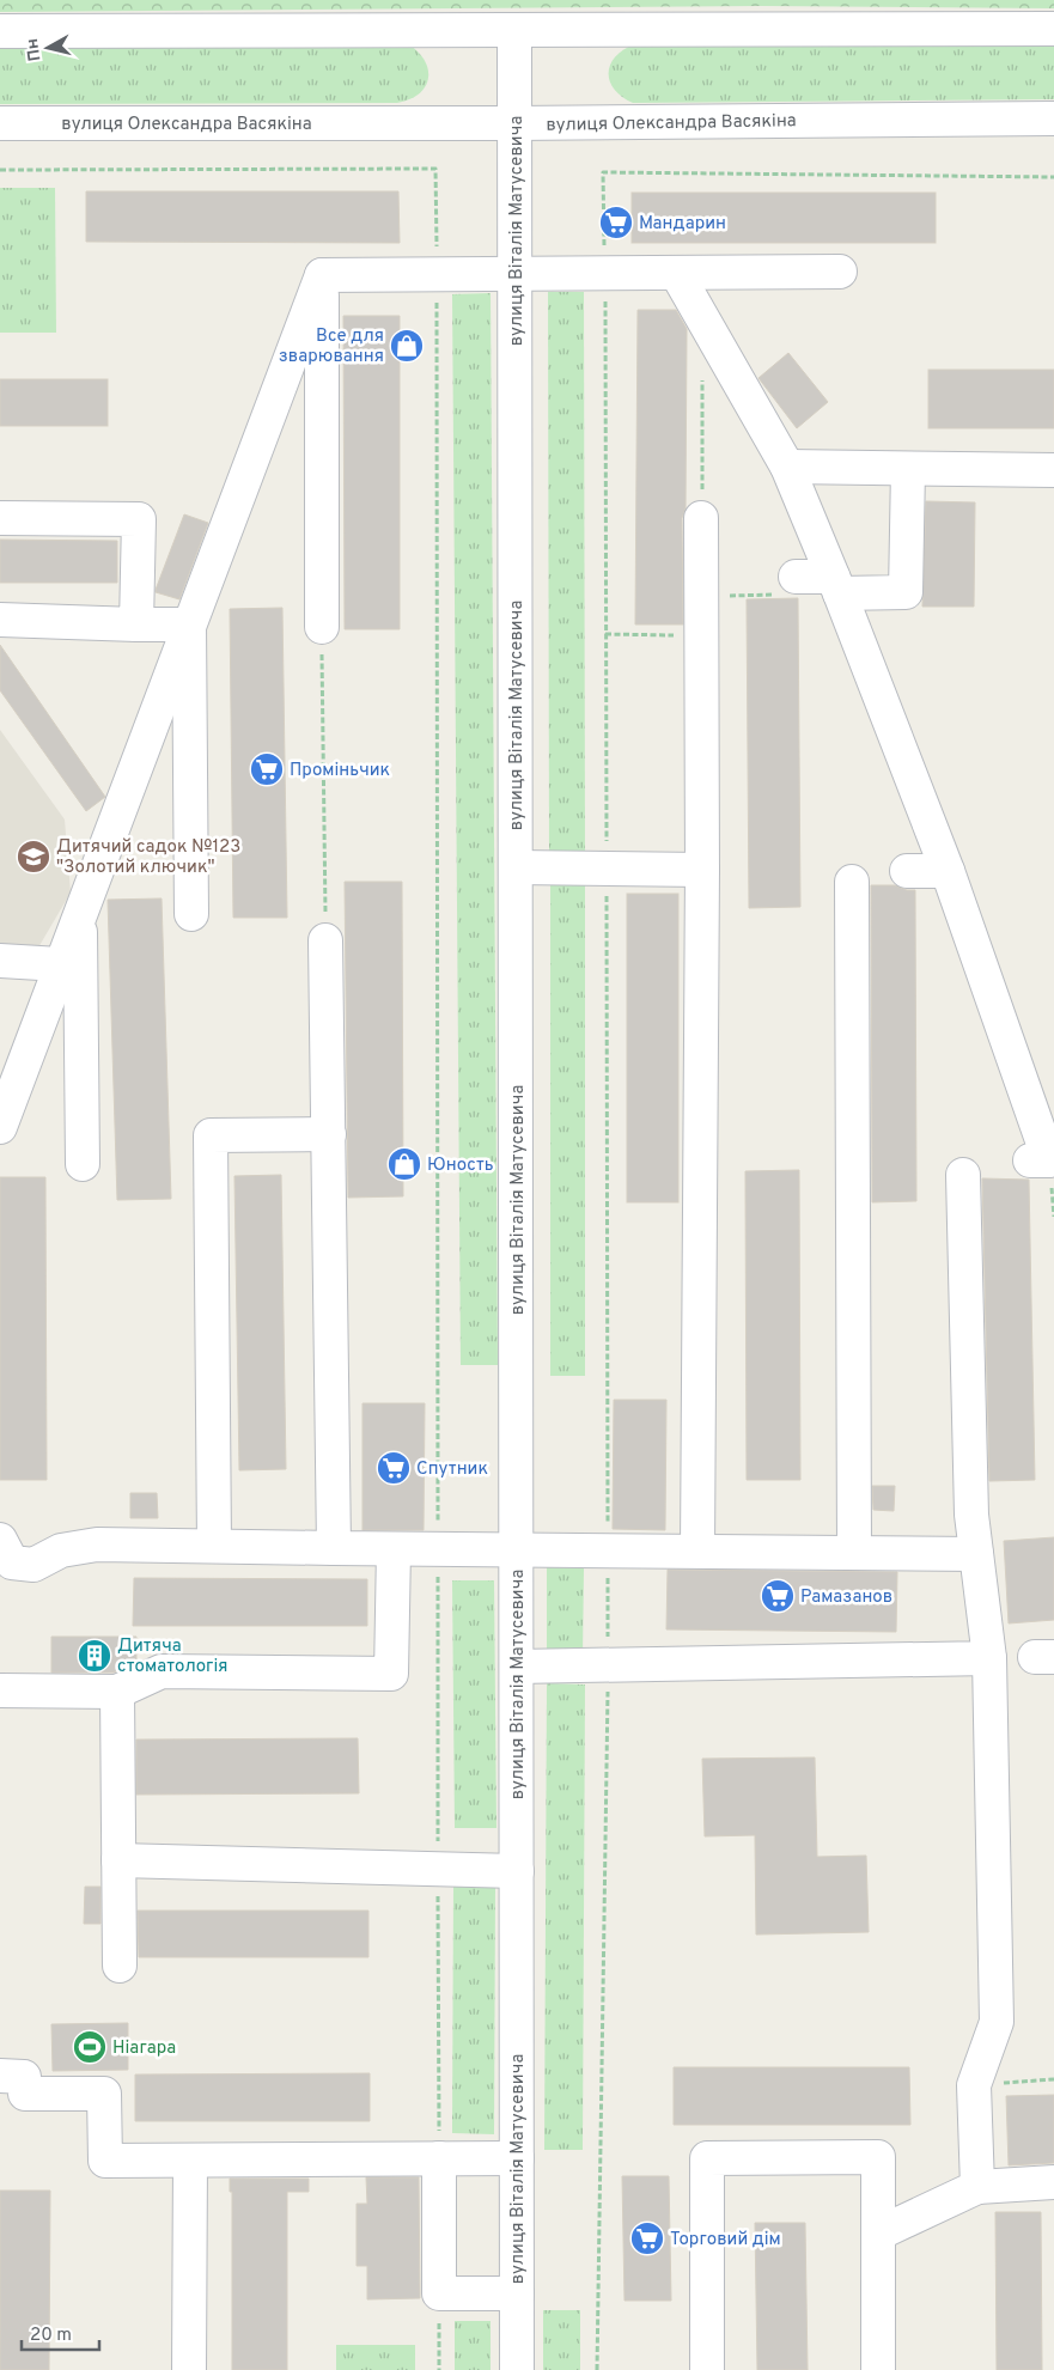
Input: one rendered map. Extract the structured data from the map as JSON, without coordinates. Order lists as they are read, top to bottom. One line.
{"streets":{"street":["вулиця Олександра Васякіна","вулиця Віталія Матусевича"]},"crossings":[["вулиця Олександра Васякіна","вулиця Віталія Матусевича"]],"places":{"supermarket":["Мандарин","Проміньчик","Спутник","Рамазанов","Торговий дім"],"shop":["Все для зварювання","Юность"],"school or university":["Дитячий садок №123 \"Золотий ключик\""],"building":["Дитяча стоматологія"],"sports":["Ніагара"]},"scale_bar":"20 m","north":"left"}
